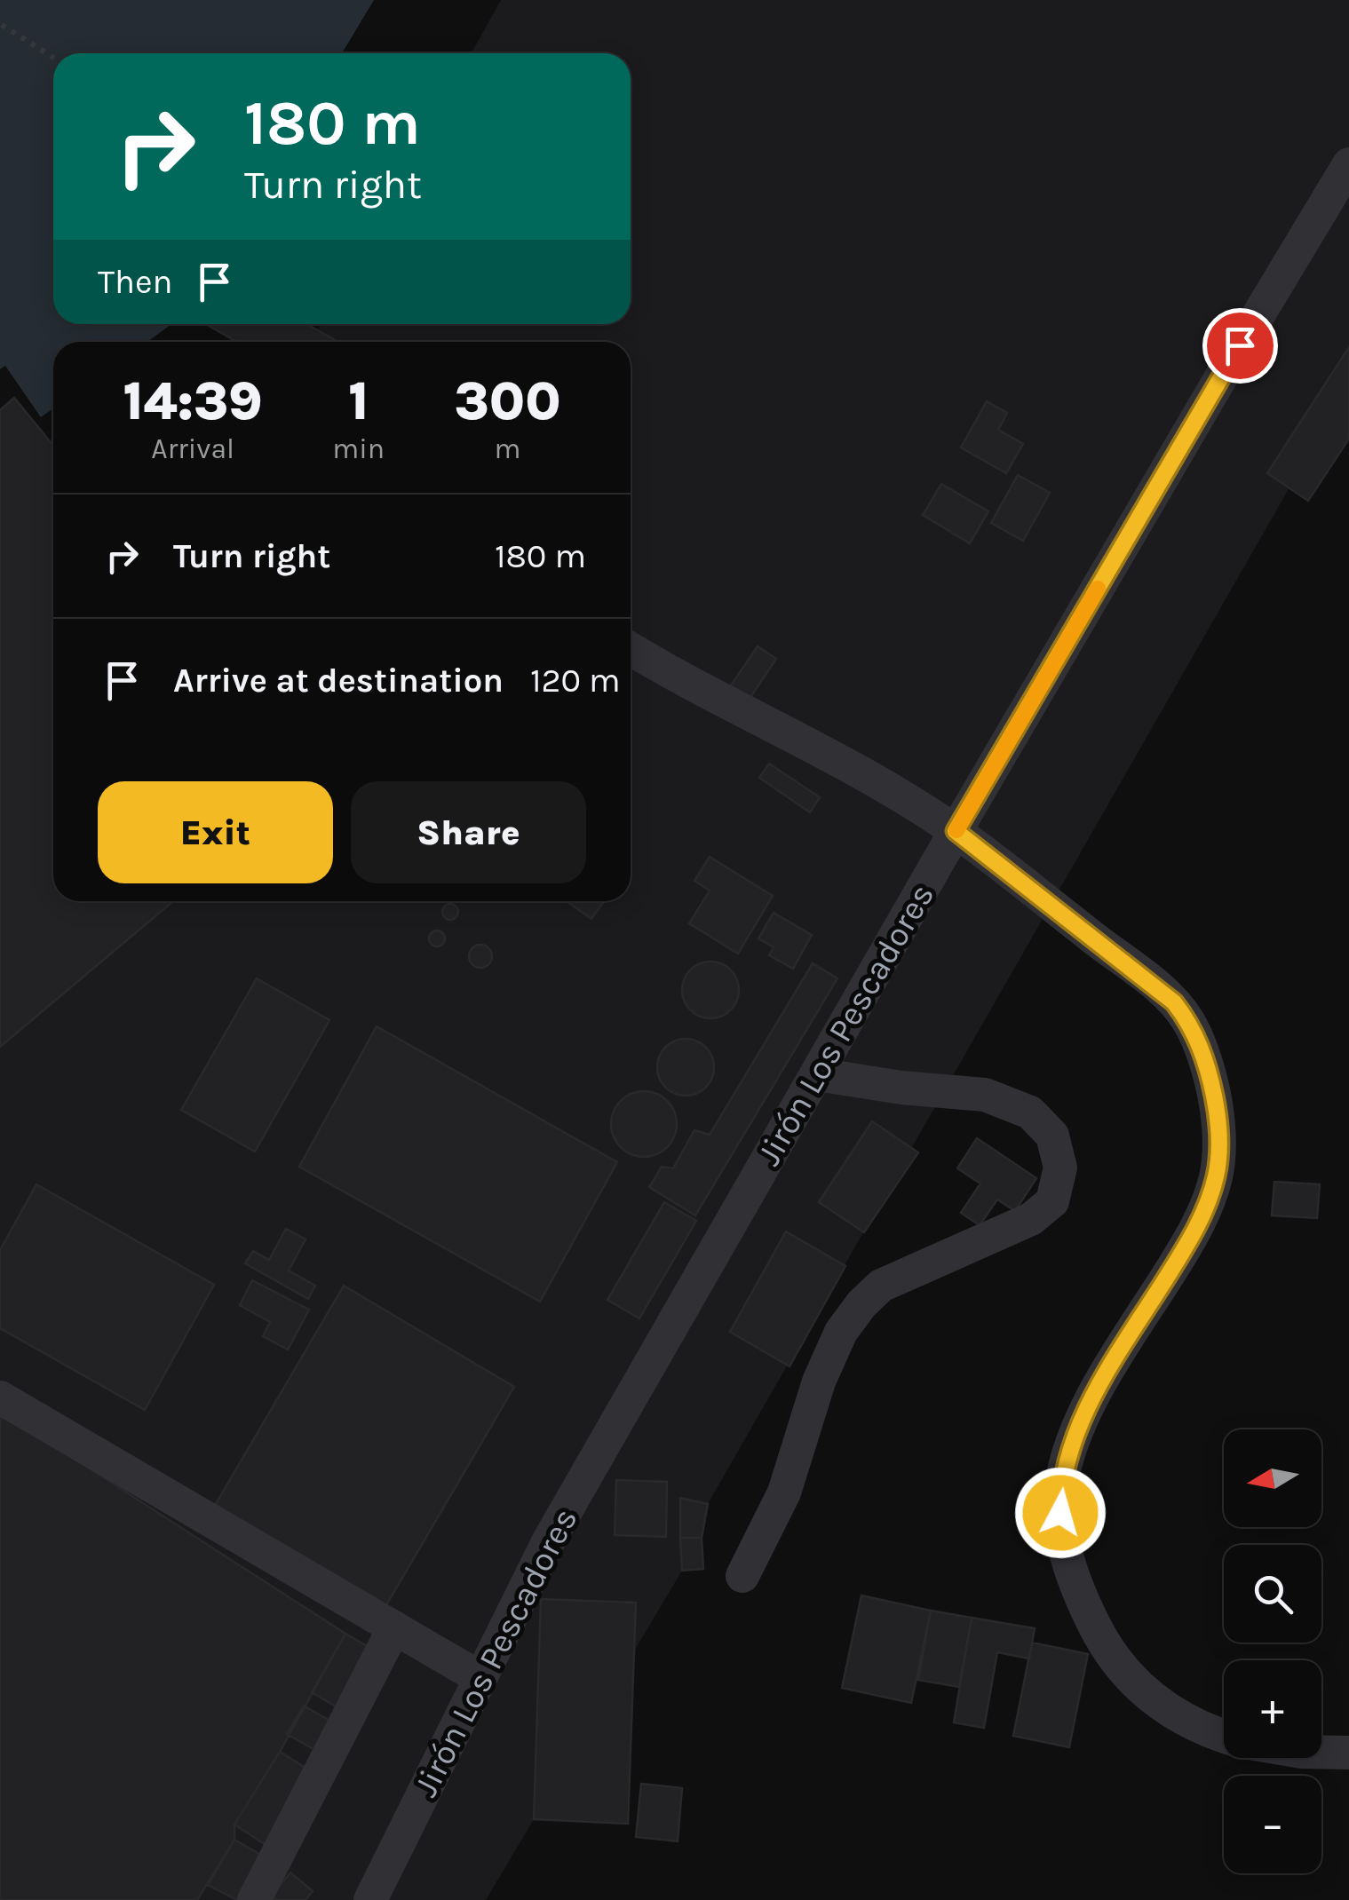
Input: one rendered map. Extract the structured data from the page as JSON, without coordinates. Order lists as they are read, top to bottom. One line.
{"streets":{"street":["Jirón Los Pescadores"]},"north":"left","page":{"turn":["180 m","Turn right"],"then":"Then","eta":["14:39","Arrival","1","min","300","m"],"list":[{"name":"Turn right","value":"180 m"},{"name":"Arrive at destination","value":"120 m"}],"buttons":["Exit","Share"],"map_buttons":["+","−"]}}
